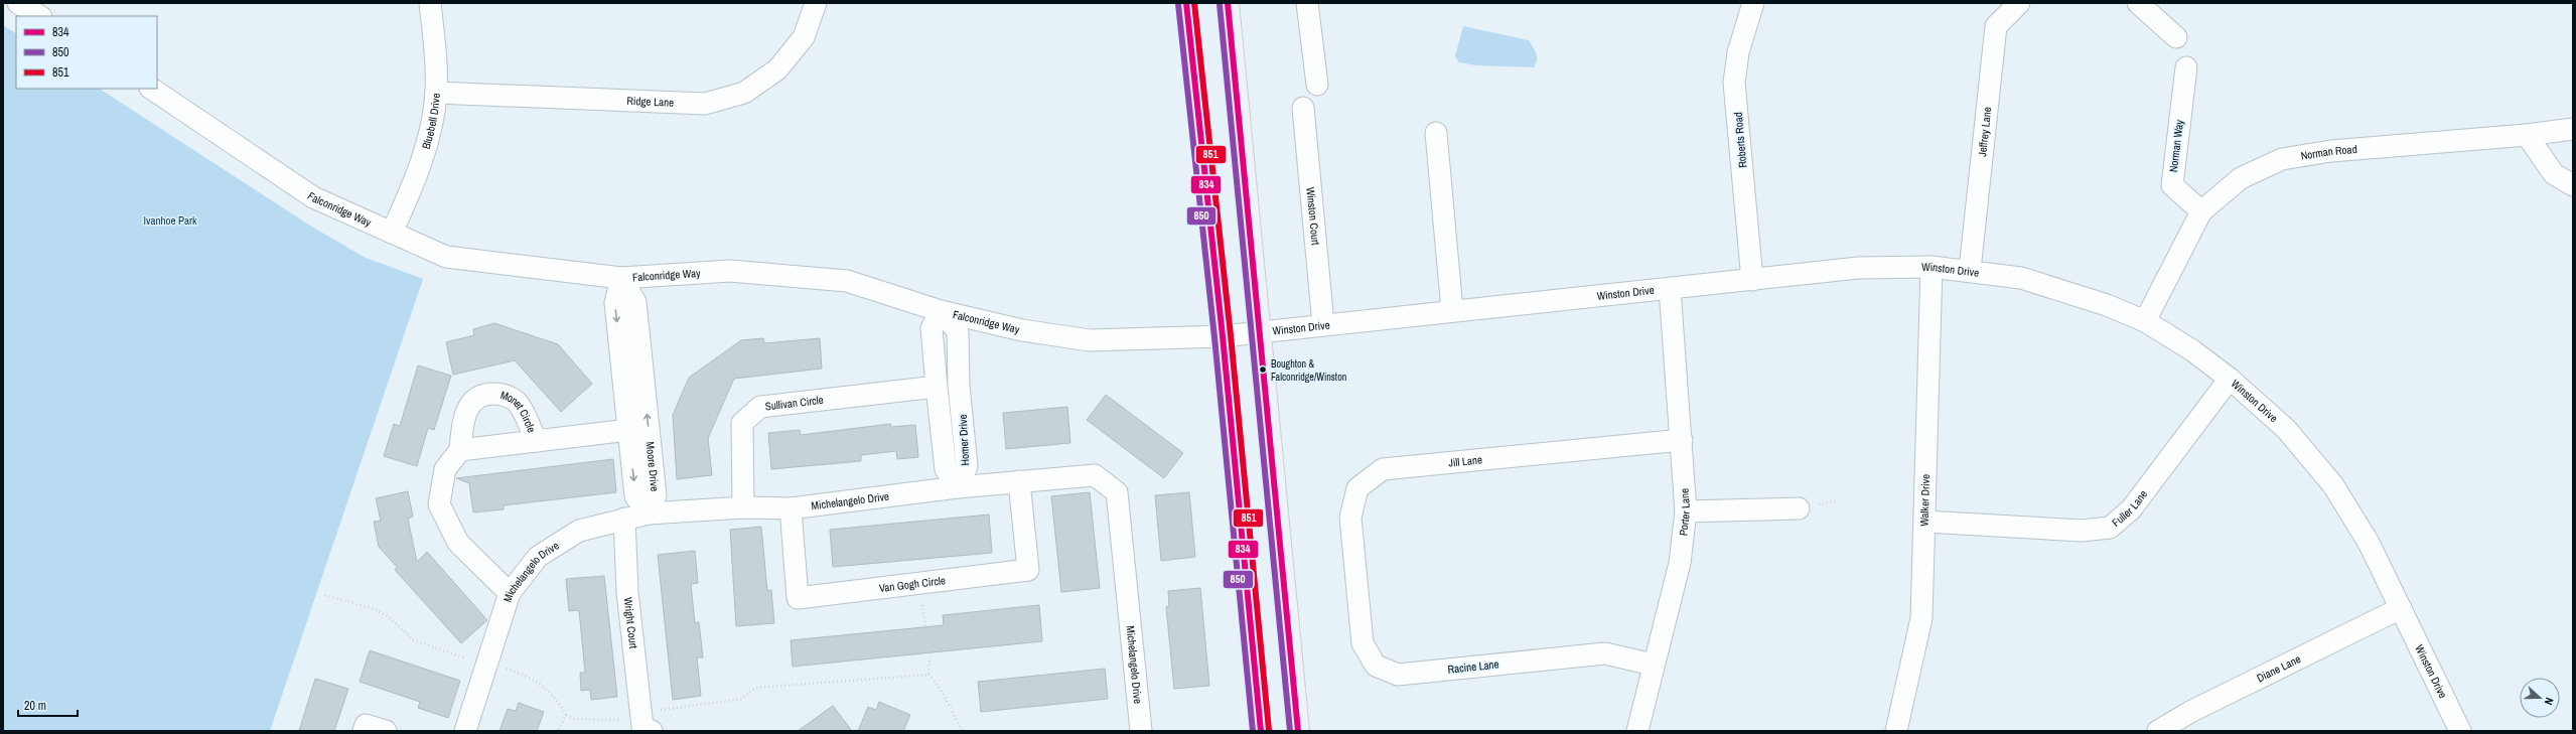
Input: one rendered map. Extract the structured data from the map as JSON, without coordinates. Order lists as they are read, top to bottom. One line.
{"streets":{"street":["Ridge Lane","Bluebell Drive","Jeffrey Lane","Roberts Road","Norman Way","Norman Road","Falconridge Way","Winston Court","Winston Drive","Sullivan Circle","Monet Circle","Homer Drive","Jill Lane","Moore Drive","Michelangelo Drive","Walker Drive","Fuller Lane","Porter Lane","Van Gogh Circle","Wright Court","Racine Lane","Diane Lane"]},"crossings":[["Ridge Lane","Bluebell Drive"],["Bluebell Drive","Falconridge Way"],["Jeffrey Lane","Winston Drive"],["Roberts Road","Winston Drive"],["Norman Way","Norman Road"],["Norman Road","Winston Drive"],["Falconridge Way","Winston Drive"],["Falconridge Way","Homer Drive"],["Falconridge Way","Moore Drive"],["Winston Court","Winston Drive"],["Winston Drive","Walker Drive"],["Winston Drive","Fuller Lane"],["Winston Drive","Porter Lane"],["Winston Drive","Diane Lane"],["Sullivan Circle","Homer Drive"],["Sullivan Circle","Michelangelo Drive"],["Monet Circle","Moore Drive"],["Monet Circle","Michelangelo Drive"],["Homer Drive","Michelangelo Drive"],["Jill Lane","Porter Lane"],["Jill Lane","Racine Lane"],["Moore Drive","Michelangelo Drive"],["Michelangelo Drive","Van Gogh Circle"],["Michelangelo Drive","Wright Court"],["Walker Drive","Fuller Lane"],["Porter Lane","Racine Lane"]],"parks":["Ivanhoe Park"],"places":["Boughton & Falconridge/Winston"],"lines":["transit line 834","transit line 851","transit line 850"],"legend":["834","850","851"],"scale_bar":"20 m","north":"right"}
